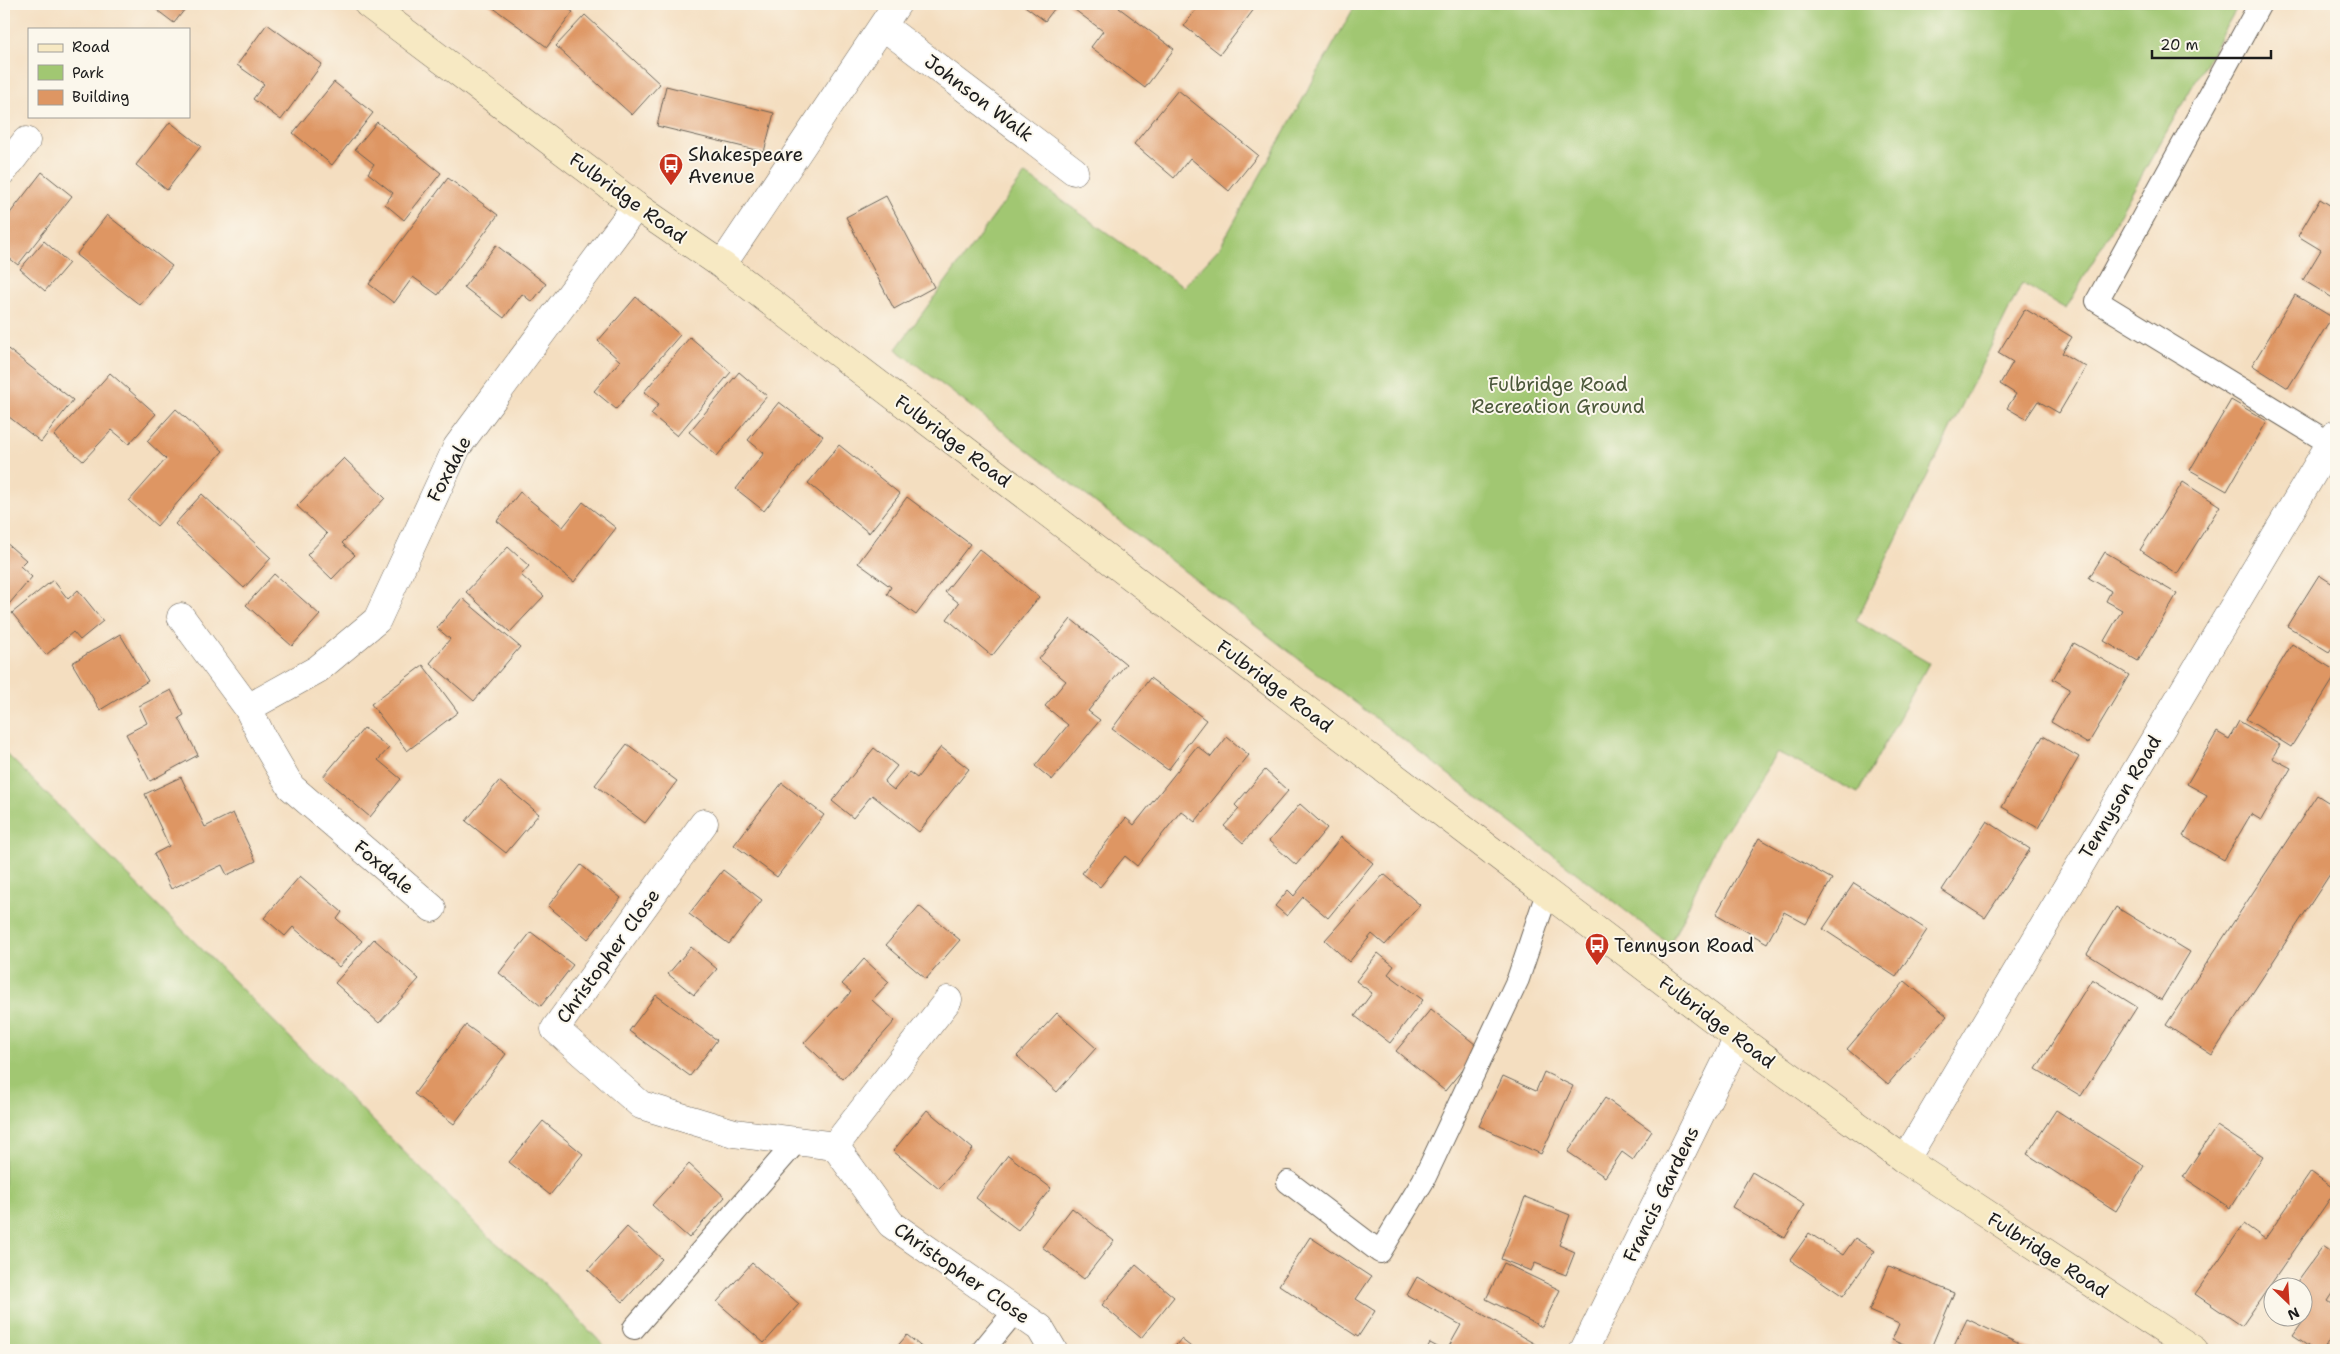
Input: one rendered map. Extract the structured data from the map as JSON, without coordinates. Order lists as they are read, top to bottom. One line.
{"streets":{"street":["Johnson Walk","Fulbridge Road","Foxdale","Tennyson Road","Christopher Close","Francis Gardens"]},"crossings":[["Fulbridge Road","Foxdale"],["Fulbridge Road","Tennyson Road"],["Fulbridge Road","Francis Gardens"]],"parks":["Fulbridge Road Recreation Ground"],"places":{"bus stop":["Shakespeare Avenue","Tennyson Road"]},"legend":["Road","Park","Building"],"scale_bar":"20 m","north":"bottom right"}
